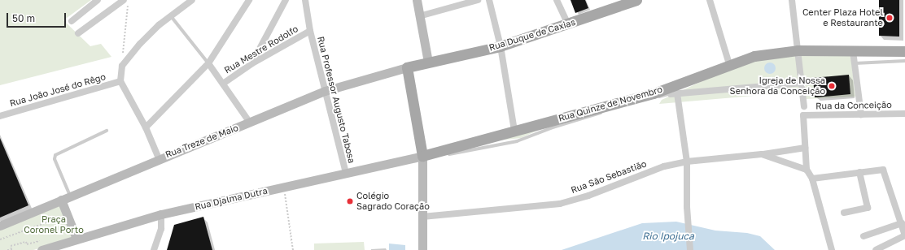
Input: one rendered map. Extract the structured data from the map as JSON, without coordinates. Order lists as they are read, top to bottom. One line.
{"streets":{"main road":["Rua Duque de Caxias","Rua Quinze de Novembro","Rua Treze de Maio","Rua Djalma Dutra"],"street":["Rua Mestre Rodolfo","Rua João José do Rêgo","Rua Professor Augusto Tabosa","Rua da Conceição","Rua São Sebastião"]},"crossings":[["Rua Duque de Caxias","Rua Treze de Maio"],["Rua Mestre Rodolfo","Rua Professor Augusto Tabosa"],["Rua Professor Augusto Tabosa","Rua Treze de Maio"],["Rua Professor Augusto Tabosa","Rua Djalma Dutra"],["Rua Quinze de Novembro","Rua Djalma Dutra"],["Rua da Conceição","Rua São Sebastião"]],"water":["Rio Ipojuca"],"parks":["Praça Coronel Porto"],"places":["Center Plaza Hotel e Restaurante","Igreja de Nossa Senhora da Conceição","Colégio Sagrado Coração"],"scale_bar":"50 m"}
